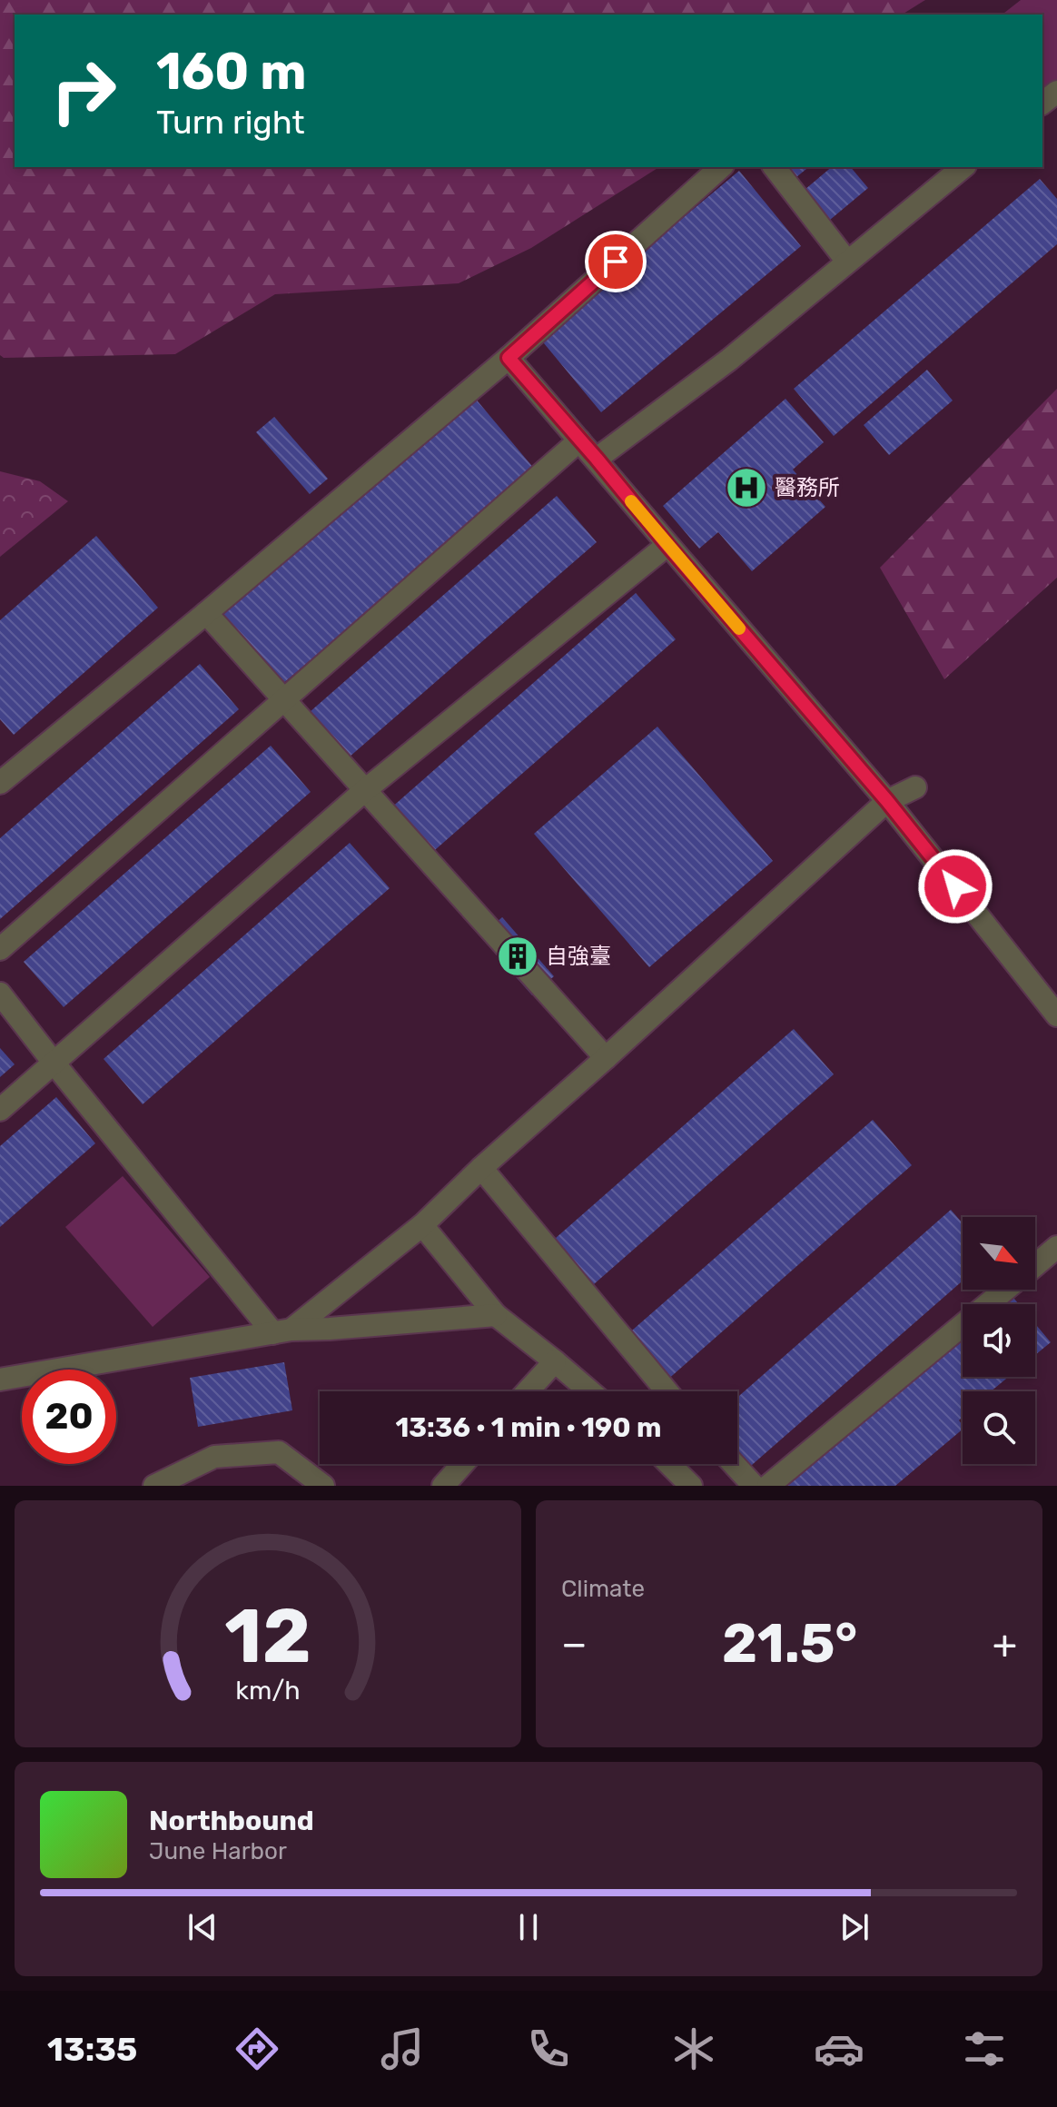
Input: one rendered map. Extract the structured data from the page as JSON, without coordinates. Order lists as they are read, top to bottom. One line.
{"places":{"hospital":["醫務所"],"building":["自強臺"]},"north":"bottom right","page":{"turn":["160 m","Turn right"],"limit":"20","trip":"13:36 · 1 min · 190 m","tile":"Climate","heat":["−","21.5°","+"],"song":["Northbound","June Harbor"],"tabs":"13:35","gauge":["12","km/h"]}}
